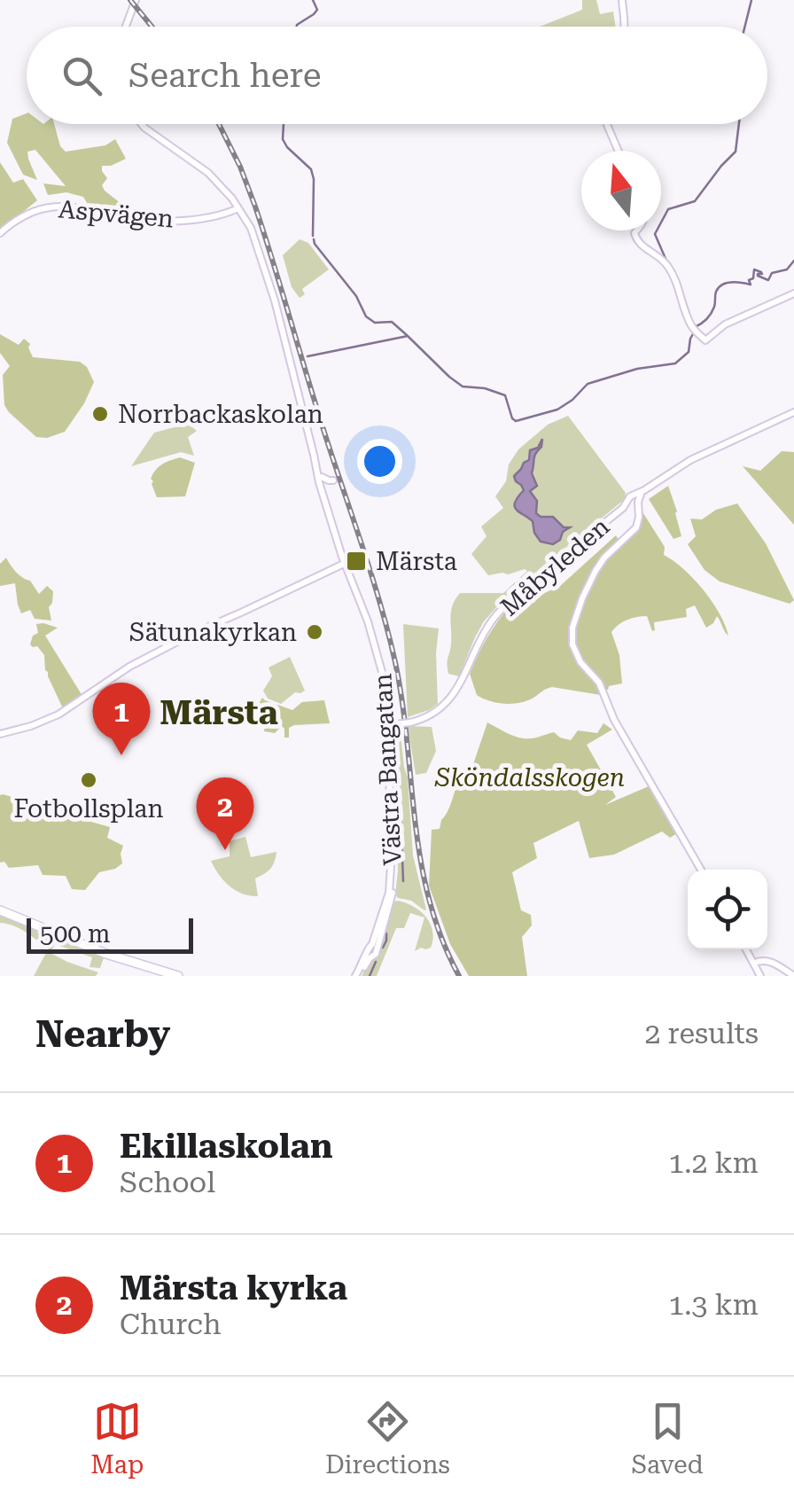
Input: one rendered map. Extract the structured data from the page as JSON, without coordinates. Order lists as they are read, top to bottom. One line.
{"streets":{"street":["Aspvägen","Måbyleden","Västra Bangatan"]},"crossings":[["Aspvägen","Västra Bangatan"],["Måbyleden","Västra Bangatan"]],"districts":["Märsta"],"parks":["Sköndalsskogen"],"places":{"other":["Norrbackaskolan","Sätunakyrkan","Fotbollsplan"],"transit":["Märsta"]},"scale_bar":"500 m","north":"top","page":{"search":"Search here","pins":["1","2"],"scale":"500 m","heading":["Nearby","2 results"],"list":[{"mark":"1","name":"Ekillaskolan","note":"School","value":"1.2 km"},{"mark":"2","name":"Märsta kyrka","note":"Church","value":"1.3 km"}],"nav":["Map","Directions","Saved"]}}
